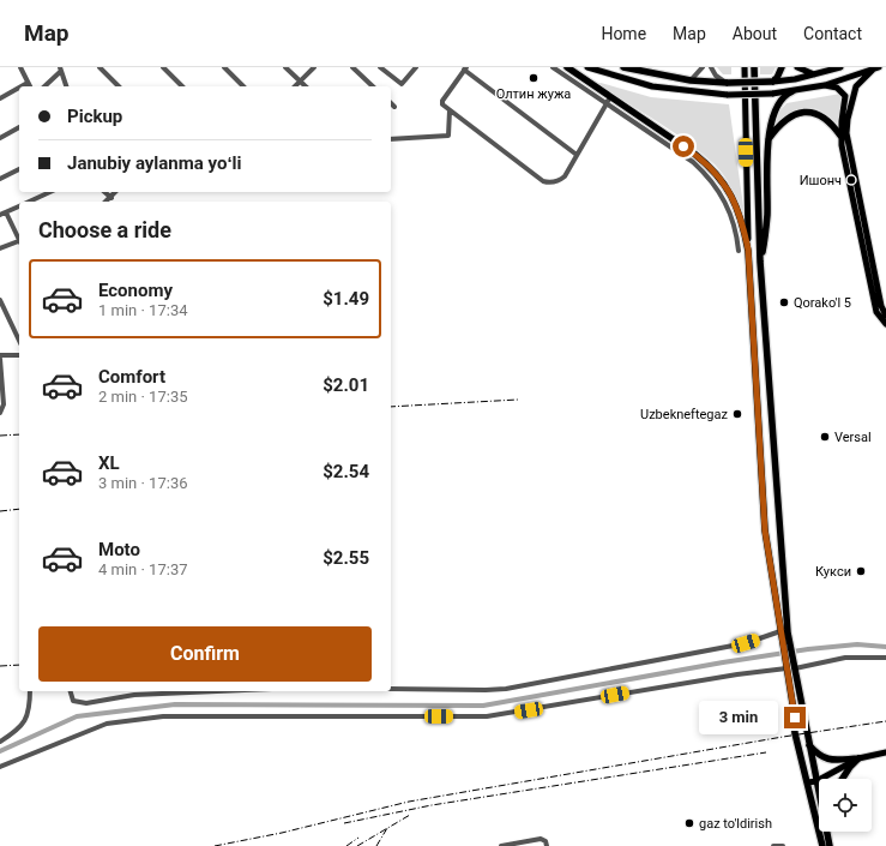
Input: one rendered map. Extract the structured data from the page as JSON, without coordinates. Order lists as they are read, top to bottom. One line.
{"places":["Олтин жужа","Ишонч","Qorako'l 5","Uzbekneftegaz","Versal","Кукси","gaz to'ldirish"],"page":{"header":"Map","nav":["Home","Map","About","Contact"],"banner":["Pickup","Janubiy aylanma yoʻli"],"heading":"Choose a ride","list":[{"name":"Economy","note":"1 min · 17:34","value":"$1.49"},{"name":"Comfort","note":"2 min · 17:35","value":"$2.01"},{"name":"XL","note":"3 min · 17:36","value":"$2.54"},{"name":"Moto","note":"4 min · 17:37","value":"$2.55"}],"buttons":"Confirm","bubble":"3 min"}}
